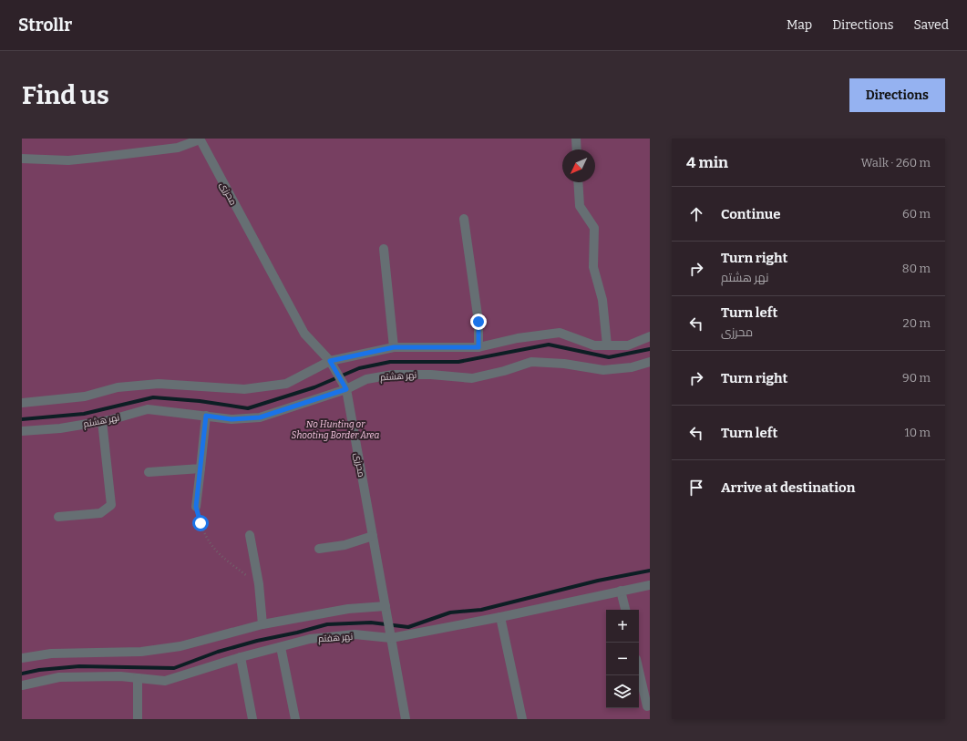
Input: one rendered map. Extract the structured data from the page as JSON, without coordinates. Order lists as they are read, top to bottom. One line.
{"streets":{"street":["محرزی","نهر هشتم","نهر هفتم"]},"crossings":[["محرزی","نهر هشتم"],["محرزی","نهر هفتم"]],"parks":["No Hunting or Shooting Border Area"],"north":"bottom left","page":{"header":"Strollr","nav":["Map","Directions","Saved"],"buttons":"Directions","title":"Find us","heading":["4 min","Walk · 260 m"],"list":[["Continue","60 m"],["Turn right","نهر هشتم","80 m"],["Turn left","محرزی","20 m"],["Turn right","90 m"],["Turn left","10 m"],"Arrive at destination"],"map_buttons":["+","−"]}}
